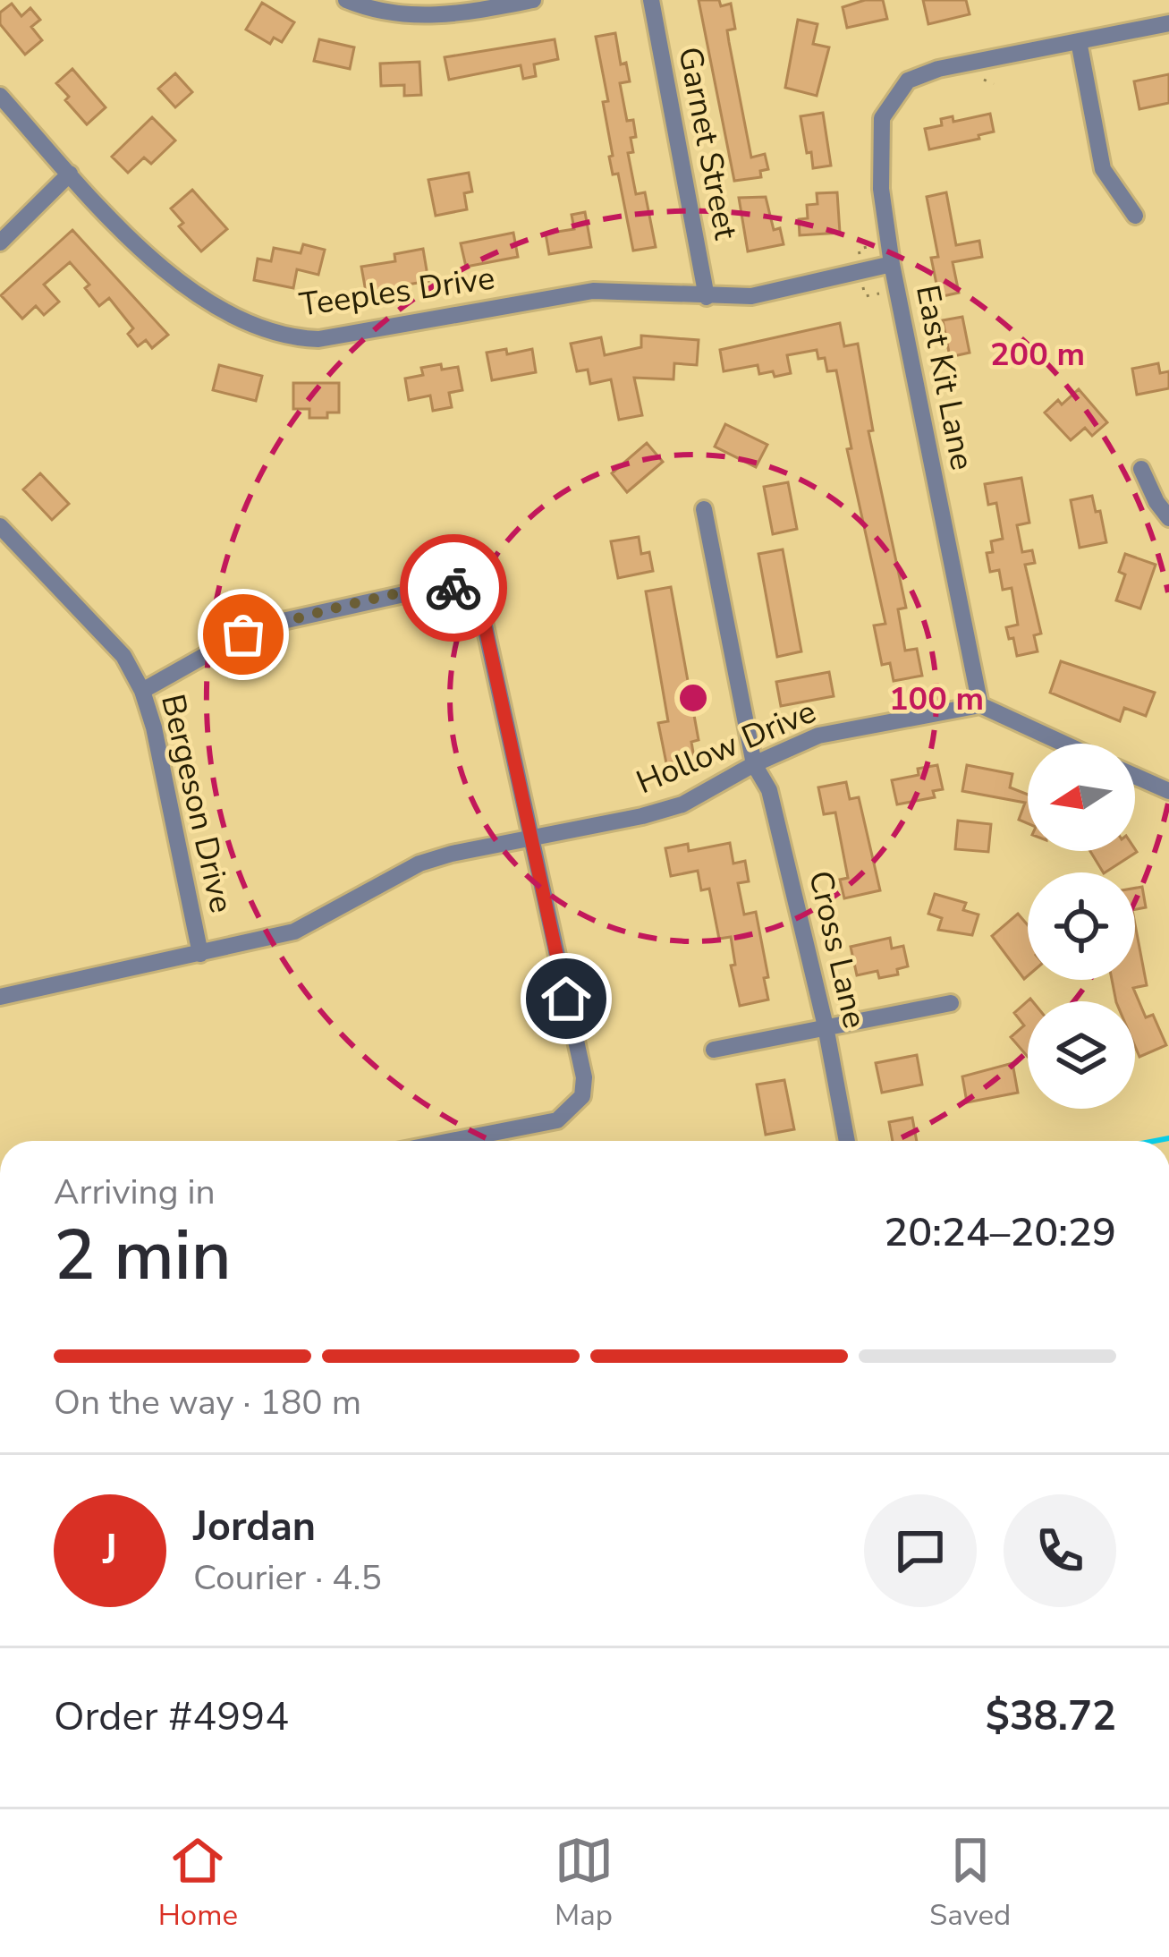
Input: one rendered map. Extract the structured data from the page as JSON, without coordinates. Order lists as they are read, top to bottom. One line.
{"streets":{"street":["Garnet Street","Teeples Drive","East Kit Lane","Hollow Drive","Bergeson Drive","Cross Lane"]},"crossings":[["Garnet Street","Teeples Drive"],["Teeples Drive","East Kit Lane"],["East Kit Lane","Hollow Drive"],["Hollow Drive","Bergeson Drive"],["Hollow Drive","Cross Lane"]],"north":"left","page":{"heading":["2 min","Arriving in","20:24–20:29"],"panel":["Jordan","Courier · 4.5","Order #4994","$38.72"],"bar":"On the way · 180 m","round":"J","tabs":["Home","Map","Saved"]},"rings":["200 m","100 m"]}
